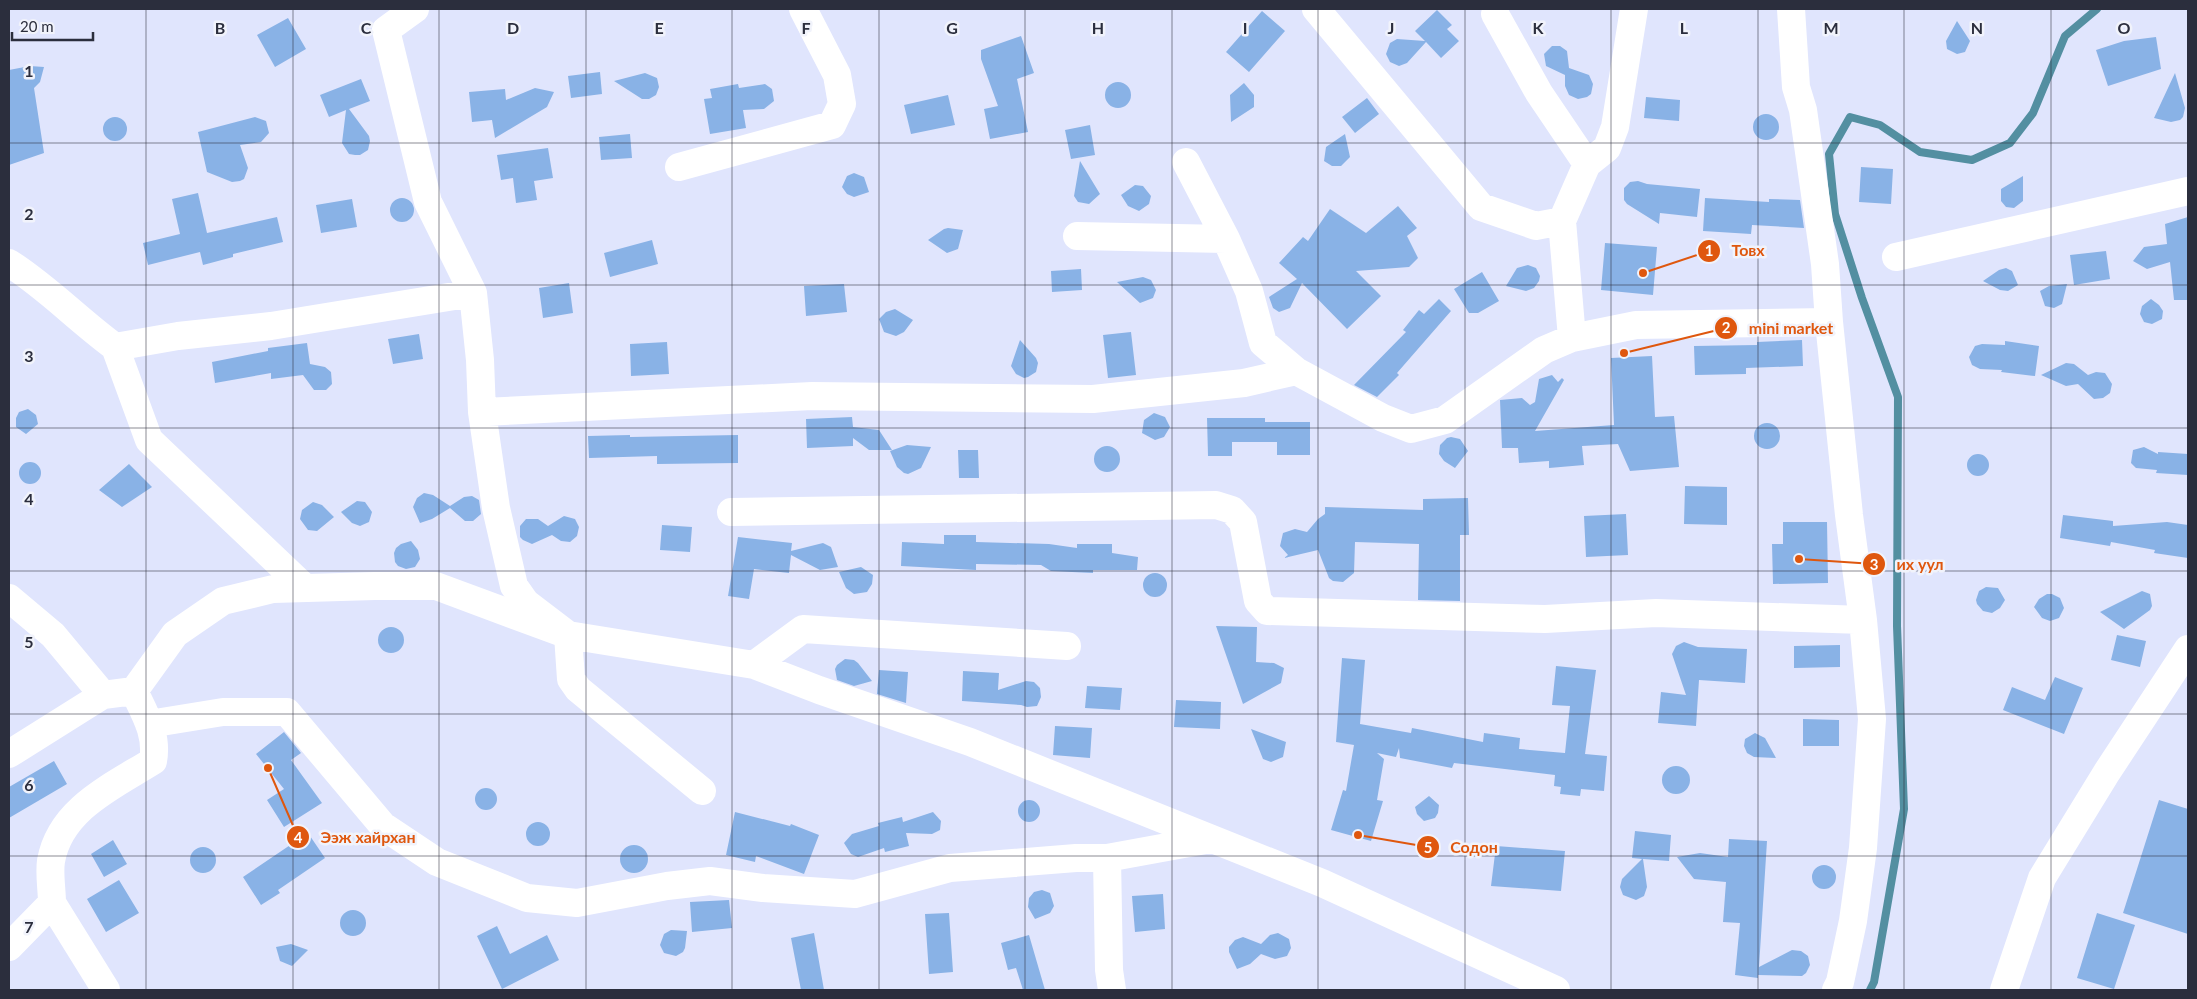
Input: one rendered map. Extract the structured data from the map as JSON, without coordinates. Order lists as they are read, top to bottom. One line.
{"places":["Товх","mini market","их уул","Ээж хайрхан","Содон"],"scale_bar":"20 m","grid":{"columns":["B","C","D","E","F","G","H","I","J","K","L","M","N","O"],"rows":["1","2","3","4","5","6","7"]}}
